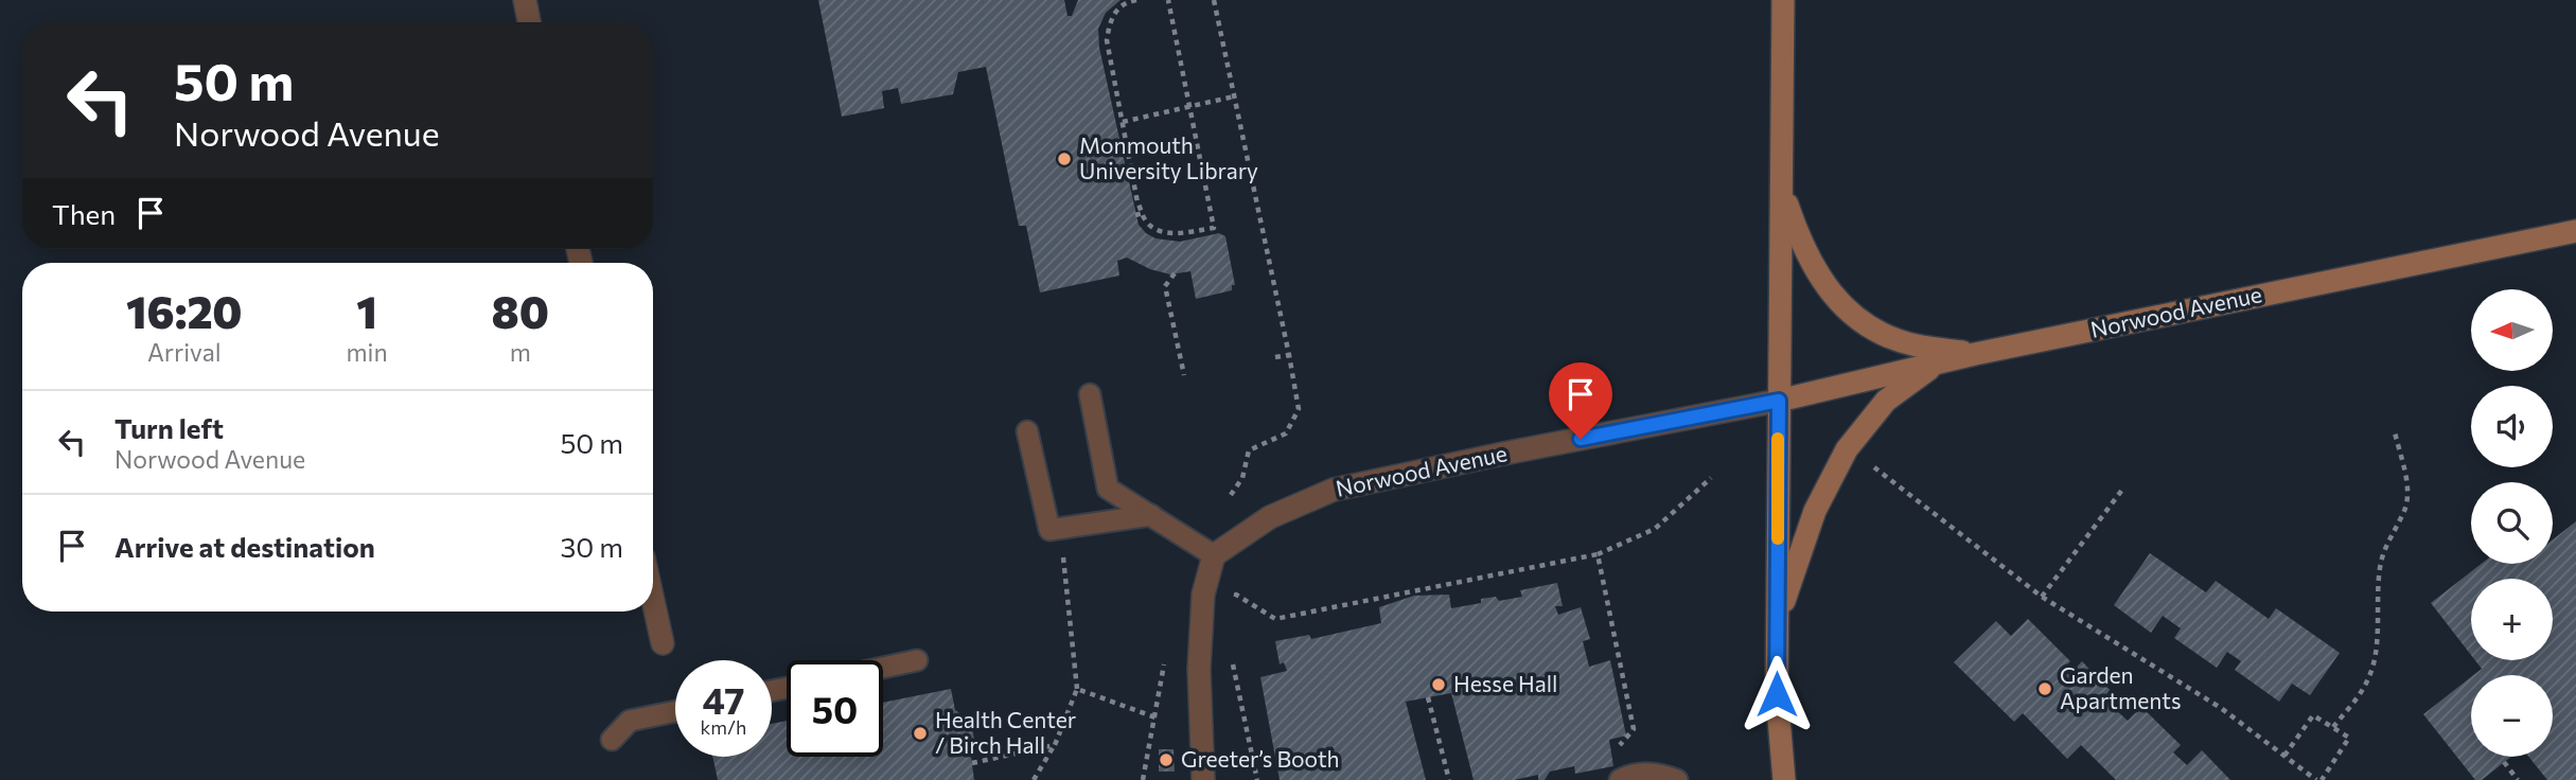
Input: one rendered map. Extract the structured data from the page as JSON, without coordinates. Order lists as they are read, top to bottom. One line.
{"streets":{"main road":["Norwood Avenue"]},"places":["Monmouth University Library","Hesse Hall","Garden Apartments","Health Center / Birch Hall","Greeter’s Booth"],"north":"left","page":{"turn":["50 m","Norwood Avenue"],"then":"Then","eta":["16:20","Arrival","1","min","80","m"],"map_buttons":["+","−"],"list":[{"name":"Turn left","note":"Norwood Avenue","value":"50 m"},{"name":"Arrive at destination","value":"30 m"}],"speed":"47 km/h","limit":"50"}}
